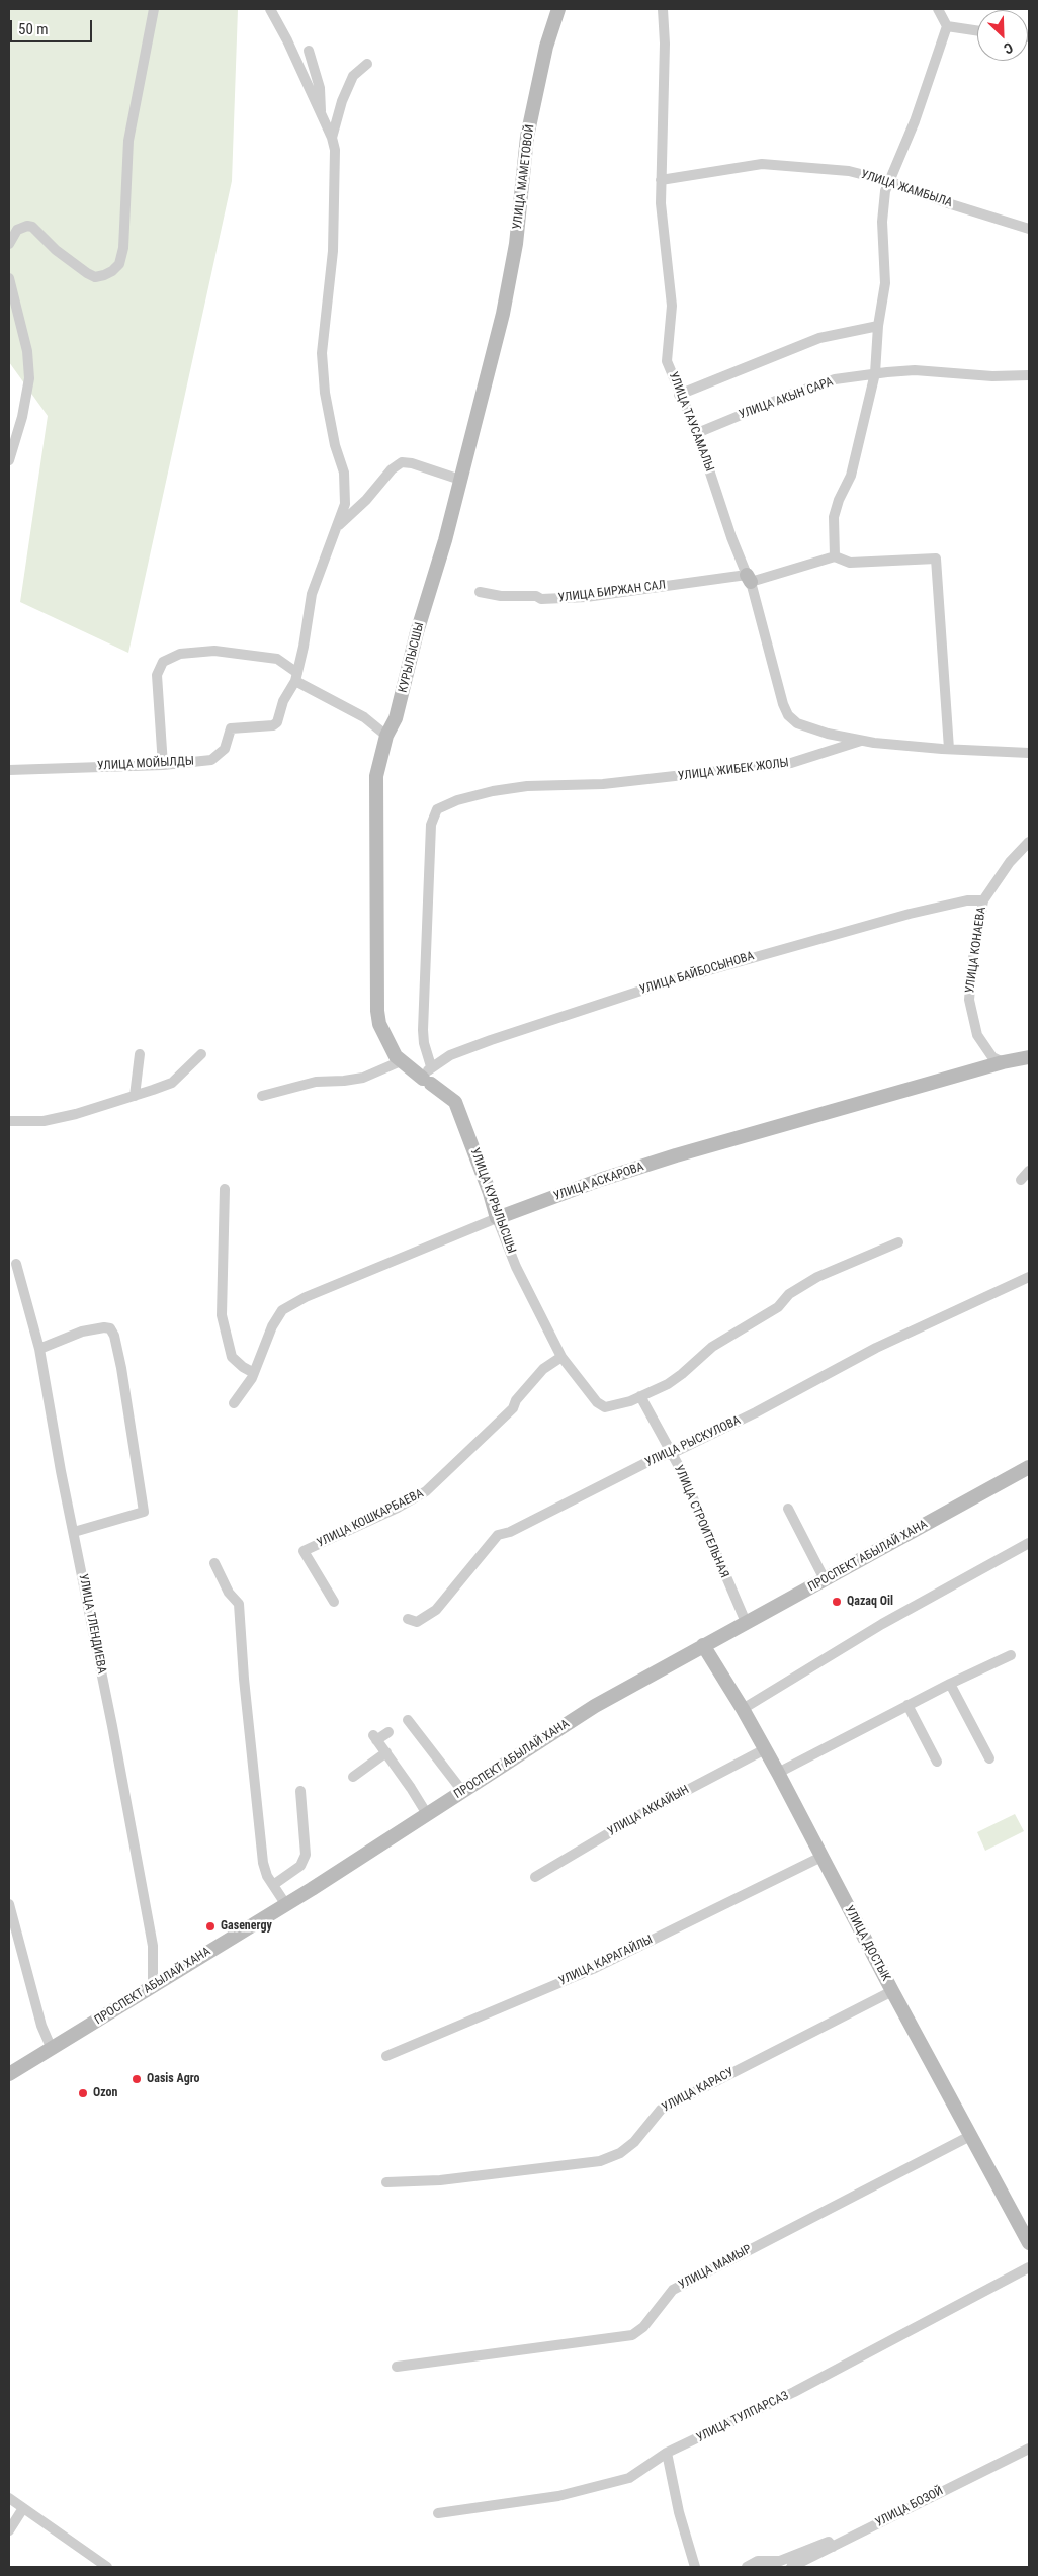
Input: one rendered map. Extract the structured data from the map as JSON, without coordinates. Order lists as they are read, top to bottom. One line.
{"streets":{"street":["УЛИЦА МАМЕТОВОЙ","УЛИЦА ЖАМБЫЛА","УЛИЦА АКЫН САРА","УЛИЦА ТАУСАМАЛЫ","УЛИЦА БИРЖАН САЛ","КУРЫЛЫСШЫ","УЛИЦА МОЙЫЛДЫ","УЛИЦА ЖИБЕК ЖОЛЫ","УЛИЦА КОНАЕВА","УЛИЦА БАЙБОСЫНОВА","УЛИЦА АСКАРОВА","УЛИЦА КУРЫЛЫСШЫ","УЛИЦА РЫСКУЛОВА","УЛИЦА КОШКАРБАЕВА","УЛИЦА СТРОИТЕЛЬНАЯ","ПРОСПЕКТ АБЫЛАЙ ХАНА","УЛИЦА ТЛЕНДИЕВА","УЛИЦА АККАЙЫН","УЛИЦА ДОСТЫК","УЛИЦА КАРАГАЙЛЫ","УЛИЦА КАРАСУ","УЛИЦА МАМЫР","УЛИЦА ТУЛПАРСАЗ","УЛИЦА БОЗОЙ"]},"crossings":[["УЛИЦА МАМЕТОВОЙ","КУРЫЛЫСШЫ"],["УЛИЦА ЖАМБЫЛА","УЛИЦА ТАУСАМАЛЫ"],["УЛИЦА АКЫН САРА","УЛИЦА ТАУСАМАЛЫ"],["УЛИЦА ТАУСАМАЛЫ","УЛИЦА БИРЖАН САЛ"],["УЛИЦА ТАУСАМАЛЫ","УЛИЦА ЖИБЕК ЖОЛЫ"],["УЛИЦА БИРЖАН САЛ","УЛИЦА ЖИБЕК ЖОЛЫ"],["КУРЫЛЫСШЫ","УЛИЦА КУРЫЛЫСШЫ"],["УЛИЦА ЖИБЕК ЖОЛЫ","УЛИЦА БАЙБОСЫНОВА"],["УЛИЦА ЖИБЕК ЖОЛЫ","УЛИЦА КУРЫЛЫСШЫ"],["УЛИЦА КОНАЕВА","УЛИЦА БАЙБОСЫНОВА"],["УЛИЦА КОНАЕВА","УЛИЦА АСКАРОВА"],["УЛИЦА БАЙБОСЫНОВА","УЛИЦА КУРЫЛЫСШЫ"],["УЛИЦА АСКАРОВА","УЛИЦА КУРЫЛЫСШЫ"],["УЛИЦА КУРЫЛЫСШЫ","УЛИЦА КОШКАРБАЕВА"],["УЛИЦА КУРЫЛЫСШЫ","УЛИЦА СТРОИТЕЛЬНАЯ"],["УЛИЦА РЫСКУЛОВА","УЛИЦА СТРОИТЕЛЬНАЯ"],["УЛИЦА СТРОИТЕЛЬНАЯ","ПРОСПЕКТ АБЫЛАЙ ХАНА"],["ПРОСПЕКТ АБЫЛАЙ ХАНА","УЛИЦА ТЛЕНДИЕВА"],["ПРОСПЕКТ АБЫЛАЙ ХАНА","УЛИЦА ДОСТЫК"],["УЛИЦА АККАЙЫН","УЛИЦА ДОСТЫК"],["УЛИЦА ДОСТЫК","УЛИЦА КАРАГАЙЛЫ"],["УЛИЦА ДОСТЫК","УЛИЦА КАРАСУ"],["УЛИЦА ДОСТЫК","УЛИЦА МАМЫР"]],"places":["Qazaq Oil","Gasenergy","Oasis Agro","Ozon"],"scale_bar":"50 m","north":"bottom right"}
